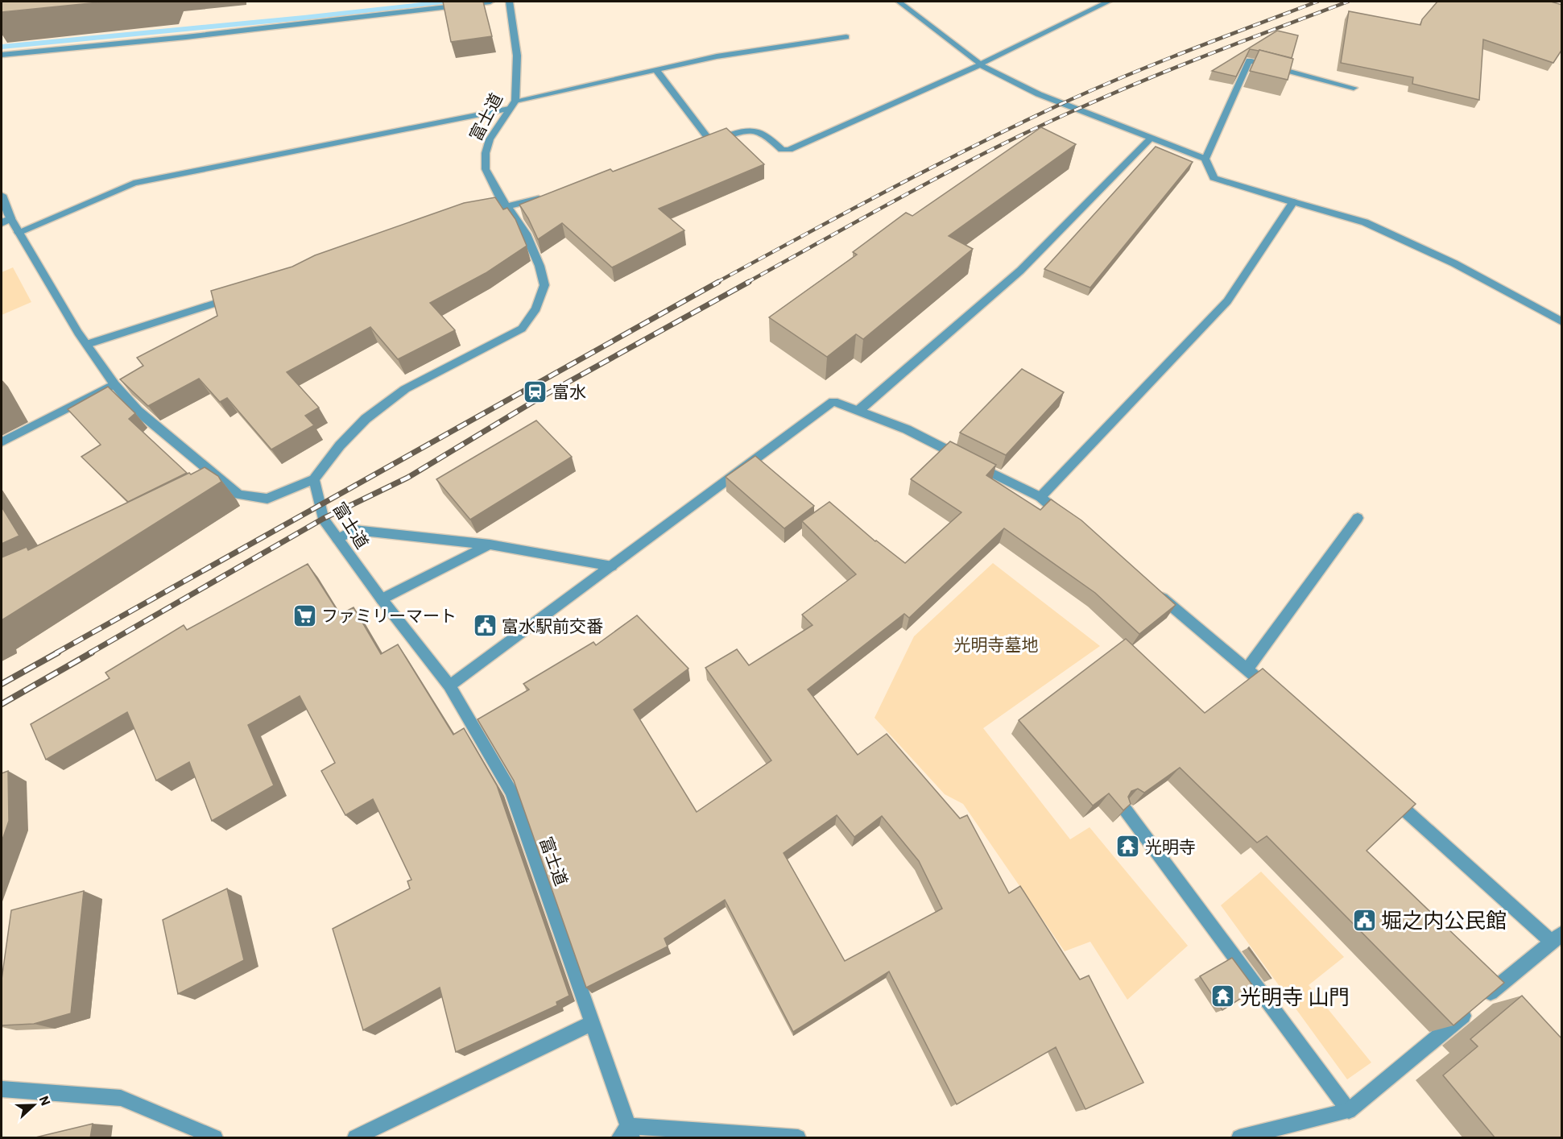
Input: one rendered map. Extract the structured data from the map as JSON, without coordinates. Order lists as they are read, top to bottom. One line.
{"streets":{"street":["富士道"]},"parks":["光明寺墓地"],"places":{"station":["富水"],"supermarket":["ファミリーマート"],"public building":["富水駅前交番","堀之内公民館"],"temple":["光明寺","光明寺 山門"]},"north":"right"}
